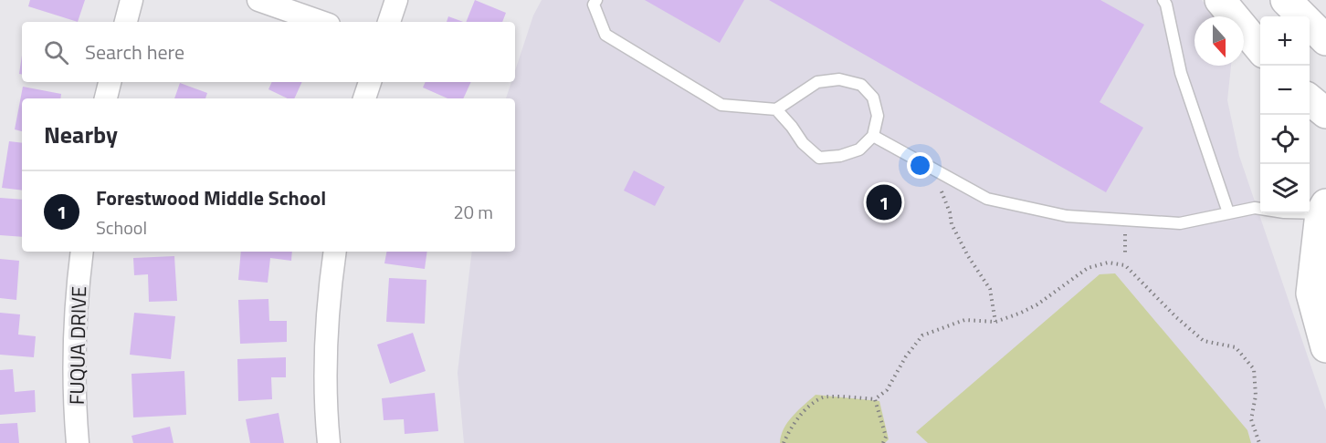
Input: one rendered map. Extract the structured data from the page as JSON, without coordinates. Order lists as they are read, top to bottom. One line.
{"streets":{"street":["FUQUA DRIVE"]},"north":"bottom","page":{"map_buttons":["+","−"],"search":"Search here","heading":"Nearby","list":[{"mark":"1","name":"Forestwood Middle School","note":"School","value":"20 m"}],"pins":"1"}}
